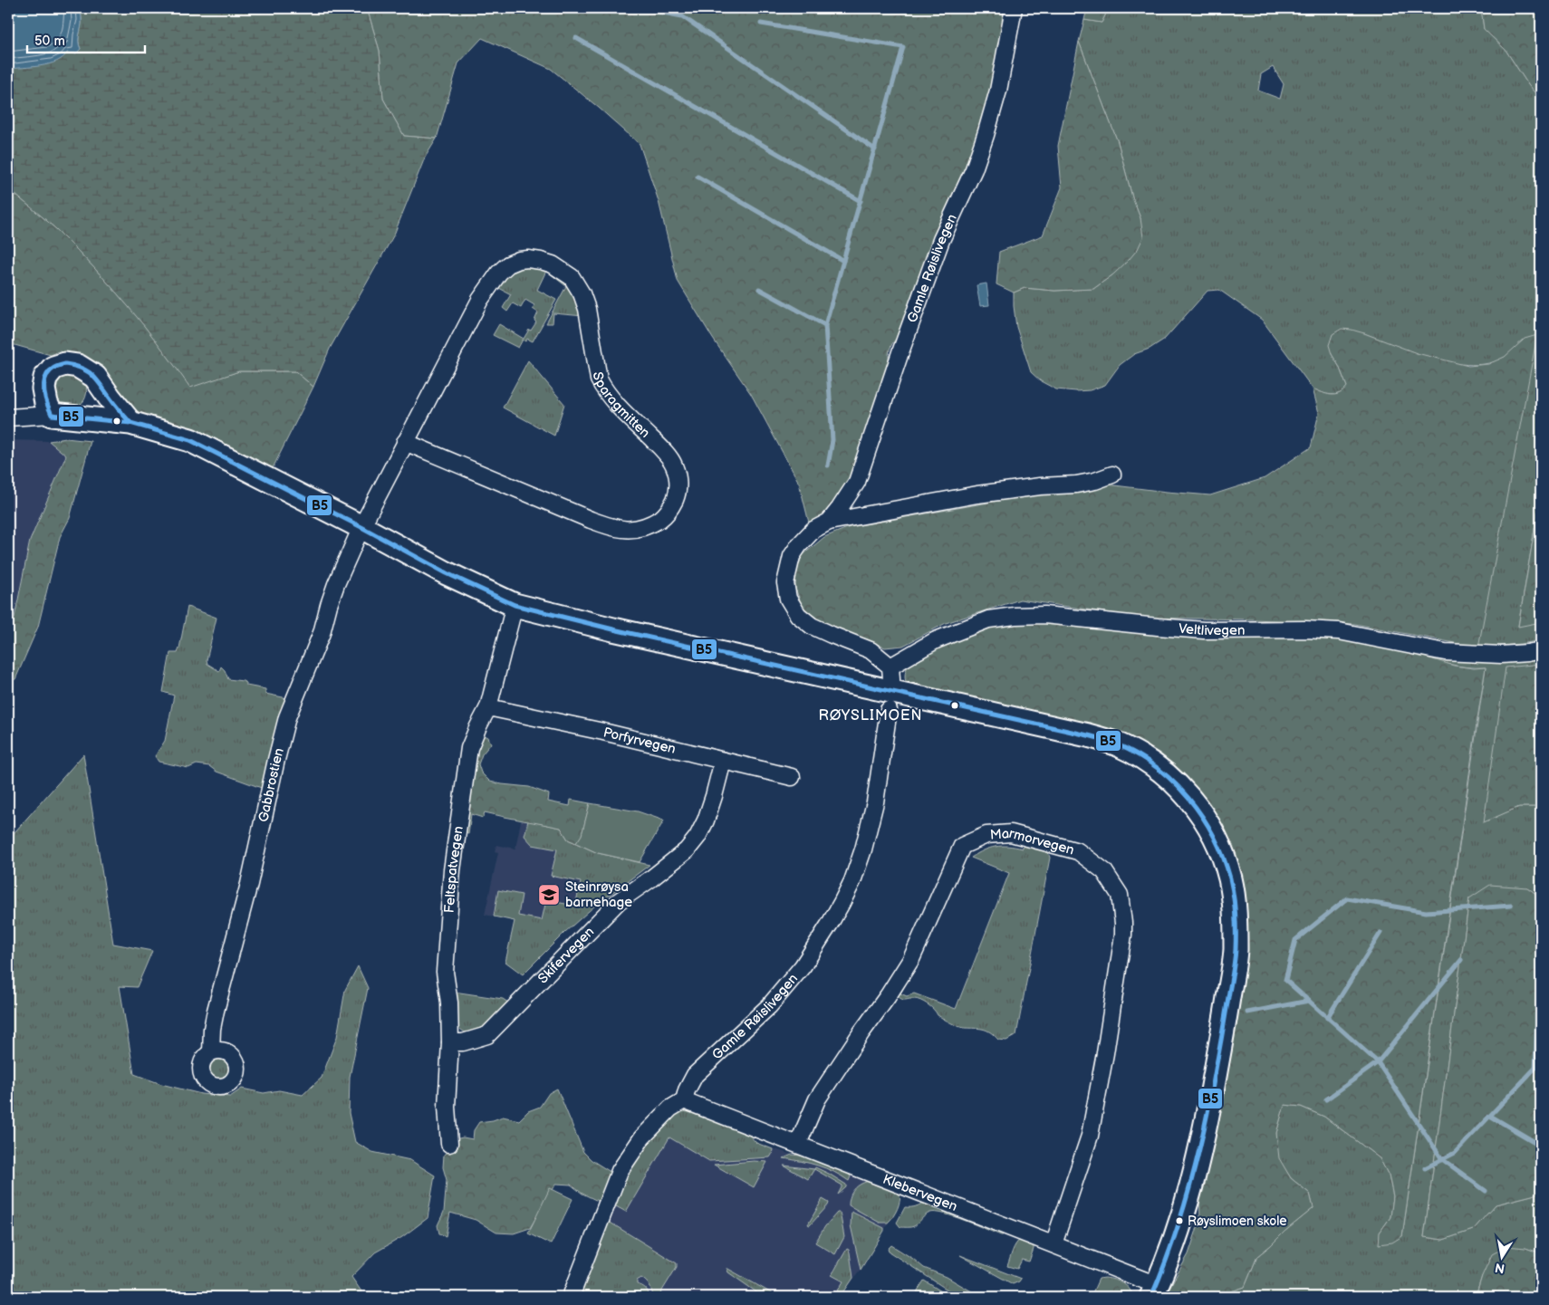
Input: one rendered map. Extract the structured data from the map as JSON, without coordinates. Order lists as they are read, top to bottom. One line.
{"streets":{"street":["Gamle Røislivegen","Sparagmitten","Veltlivegen","Porfyrvegen","Gabbrostien","Marmorvegen","Feltspatvegen","Skifervegen","Klebervegen"]},"crossings":[["Gamle Røislivegen","Veltlivegen"],["Gamle Røislivegen","Klebervegen"],["Sparagmitten","Gabbrostien"],["Porfyrvegen","Feltspatvegen"],["Porfyrvegen","Skifervegen"],["Marmorvegen","Klebervegen"],["Feltspatvegen","Skifervegen"]],"districts":["RØYSLIMOEN"],"places":{"school or university":["Steinrøysa barnehage"],"other":["Røyslimoen skole"]},"lines":["transit line B5"],"scale_bar":"50 m","north":"bottom"}
